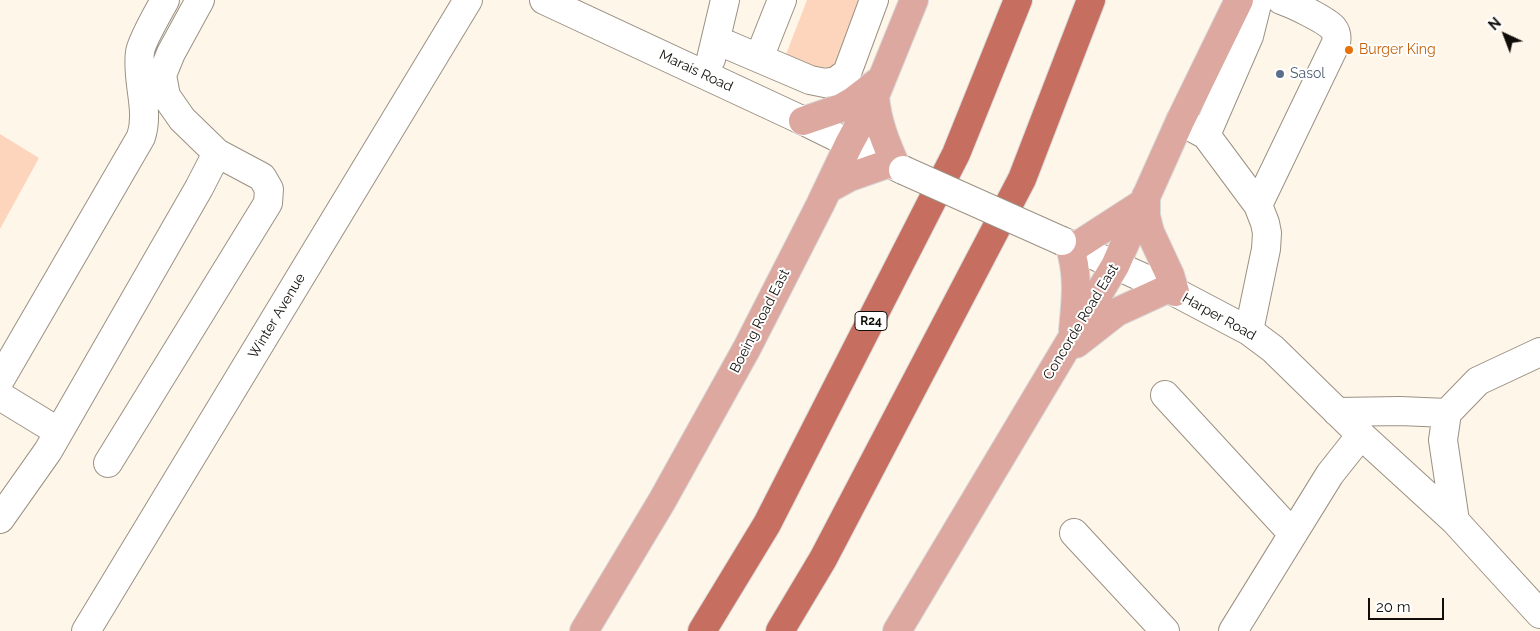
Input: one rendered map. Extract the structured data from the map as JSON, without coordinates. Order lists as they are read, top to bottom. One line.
{"streets":{"highway":["R24"],"main road":["Boeing Road East","Concorde Road East"],"street":["Marais Road","Winter Avenue","Harper Road"]},"crossings":[["Marais Road","Harper Road"],["Marais Road","Boeing Road East"],["Harper Road","Boeing Road East"],["Harper Road","Concorde Road East"]],"places":["Burger King","Sasol"],"scale_bar":"20 m","north":"top left"}
